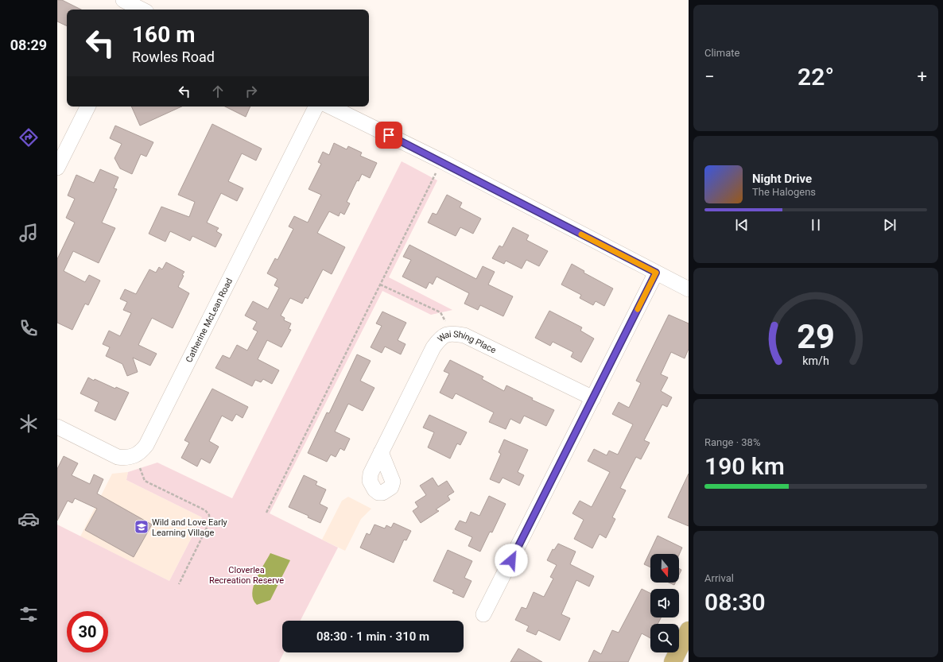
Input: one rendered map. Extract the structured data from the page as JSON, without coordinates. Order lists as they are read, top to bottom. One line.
{"streets":{"street":["Catherine McLean Road","Wai Shing Place"]},"parks":["Cloverlea Recreation Reserve"],"places":{"school or university":["Wild and Love Early Learning Village"]},"north":"bottom","page":{"tabs":"08:29","tile":["Climate",["Range · 38%","190 km"],["Arrival","08:30"]],"turn":["160 m","Rowles Road"],"heat":["−","22°","+"],"song":["Night Drive","The Halogens"],"limit":"30","trip":"08:30 · 1 min · 310 m","gauge":["29","km/h"]}}
